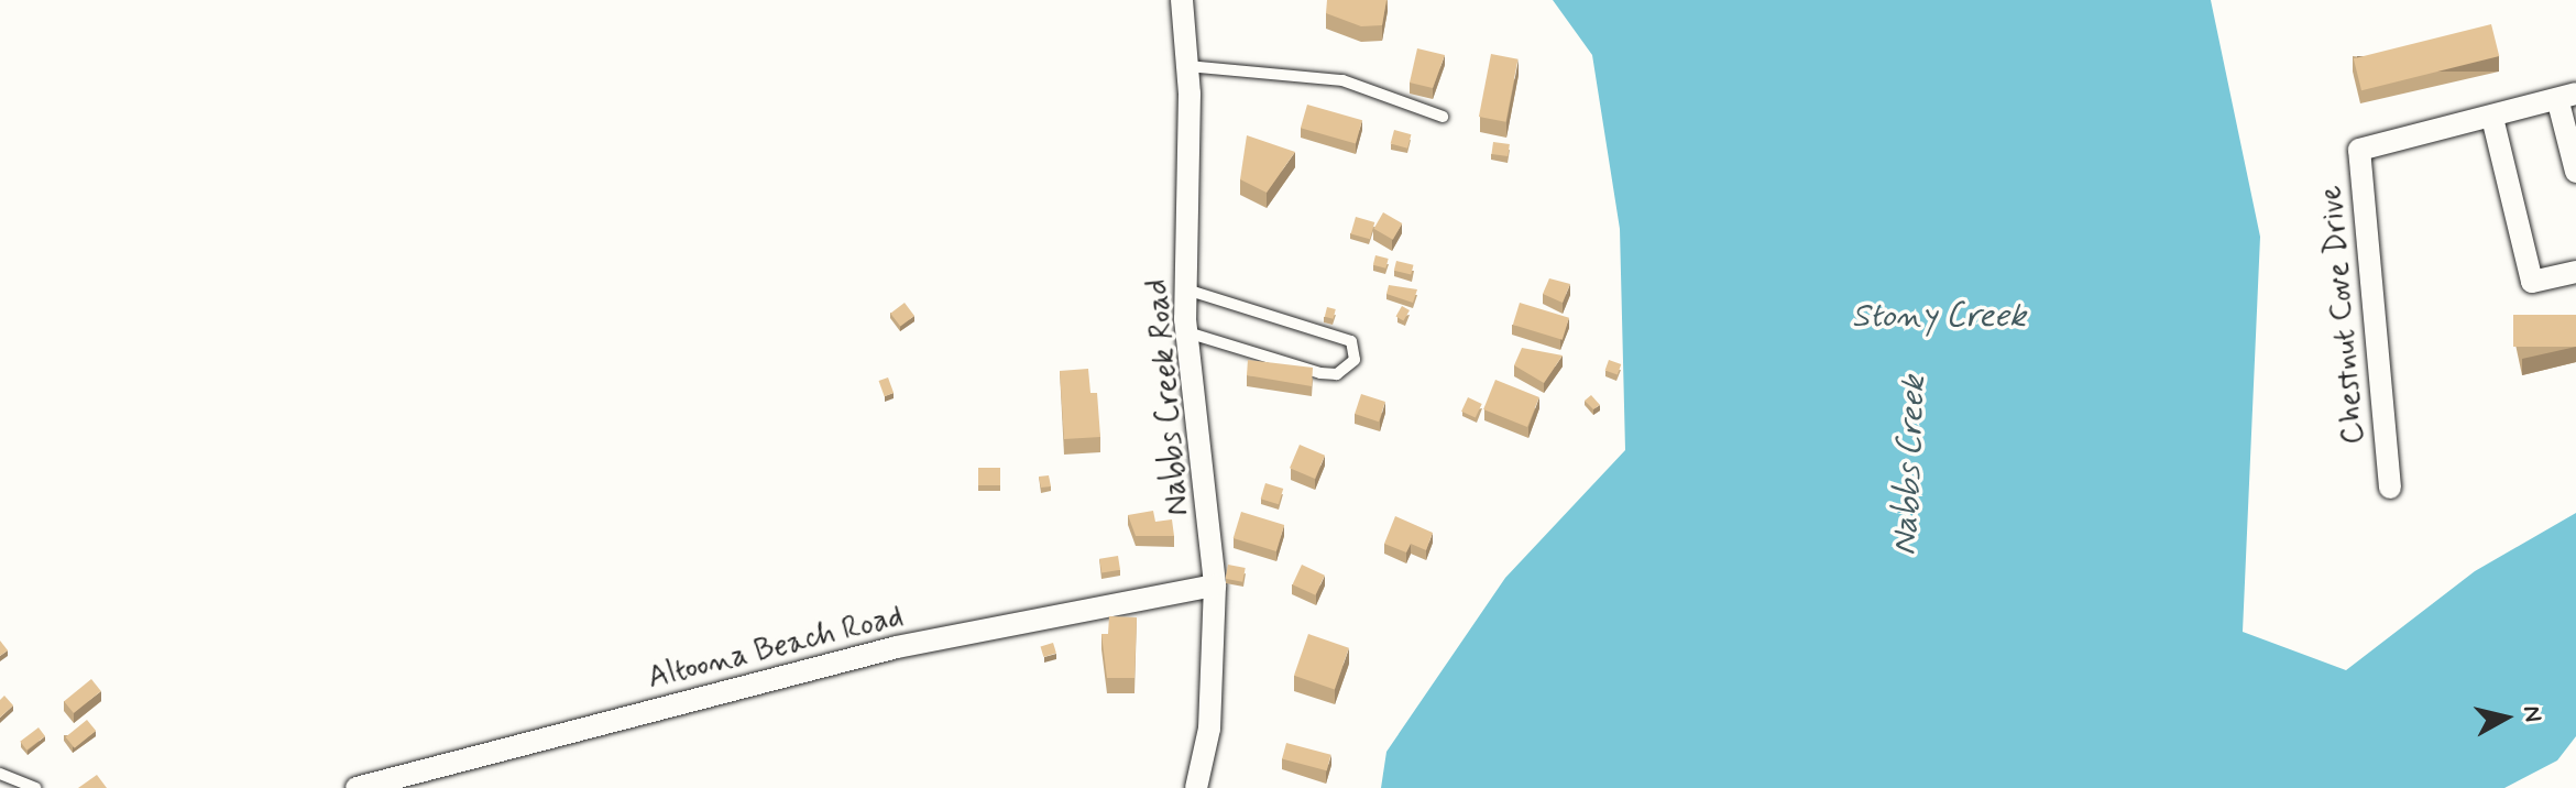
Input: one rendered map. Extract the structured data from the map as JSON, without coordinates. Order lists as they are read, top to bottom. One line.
{"streets":{"street":["Chestnut Cove Drive","Nabbs Creek Road","Altoona Beach Road"]},"crossings":[["Nabbs Creek Road","Altoona Beach Road"]],"water":["Stony Creek","Nabbs Creek"],"north":"right"}
